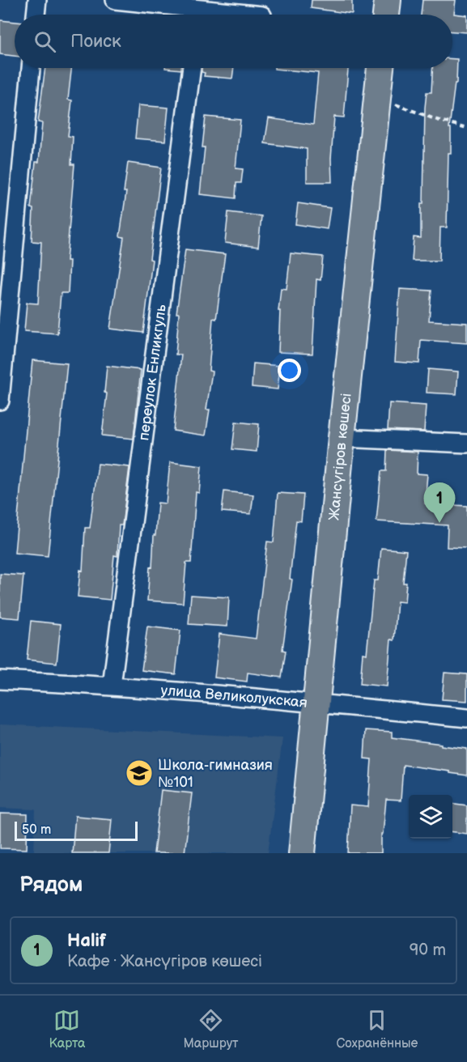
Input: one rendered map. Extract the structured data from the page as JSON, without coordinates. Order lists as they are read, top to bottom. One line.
{"streets":{"main road":["Жансүгіров көшесі"],"street":["переулок Енликгуль","улица Великолукская"]},"crossings":[["переулок Енликгуль","улица Великолукская"],["Жансүгіров көшесі","улица Великолукская"]],"places":{"school or university":["Школа-гимназия №101"]},"scale_bar":"50 m","page":{"search":"Поиск","pins":"1","scale":"50 m","heading":"Рядом","list":[{"mark":"1","name":"Halif","note":"Кафе · Жансүгіров көшесі","value":"90 m"}],"nav":["Карта","Маршрут","Сохранённые"]}}
